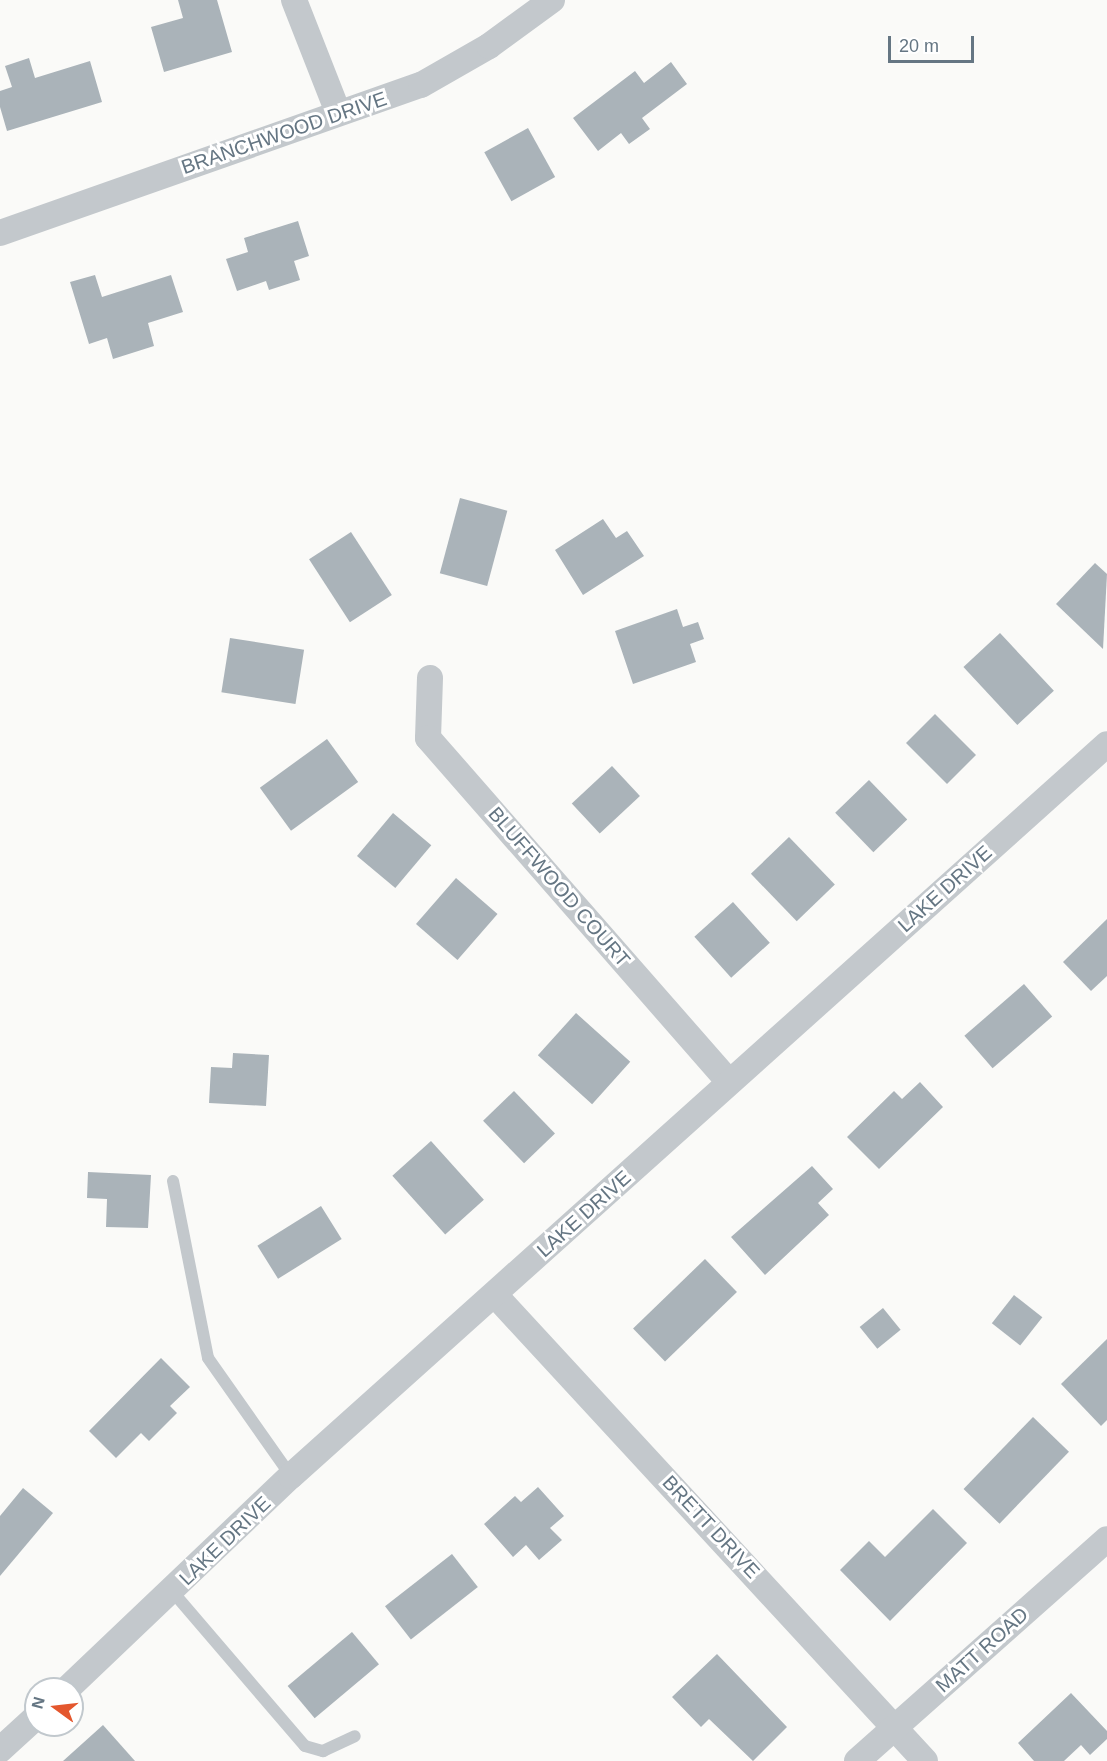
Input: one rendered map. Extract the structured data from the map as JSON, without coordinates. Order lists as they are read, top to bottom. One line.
{"streets":{"street":["BRANCHWOOD DRIVE","BLUFFWOOD COURT","LAKE DRIVE","BRETT DRIVE","MATT ROAD"]},"crossings":[["BLUFFWOOD COURT","LAKE DRIVE"],["LAKE DRIVE","BRETT DRIVE"],["BRETT DRIVE","MATT ROAD"]],"scale_bar":"20 m","north":"left"}
